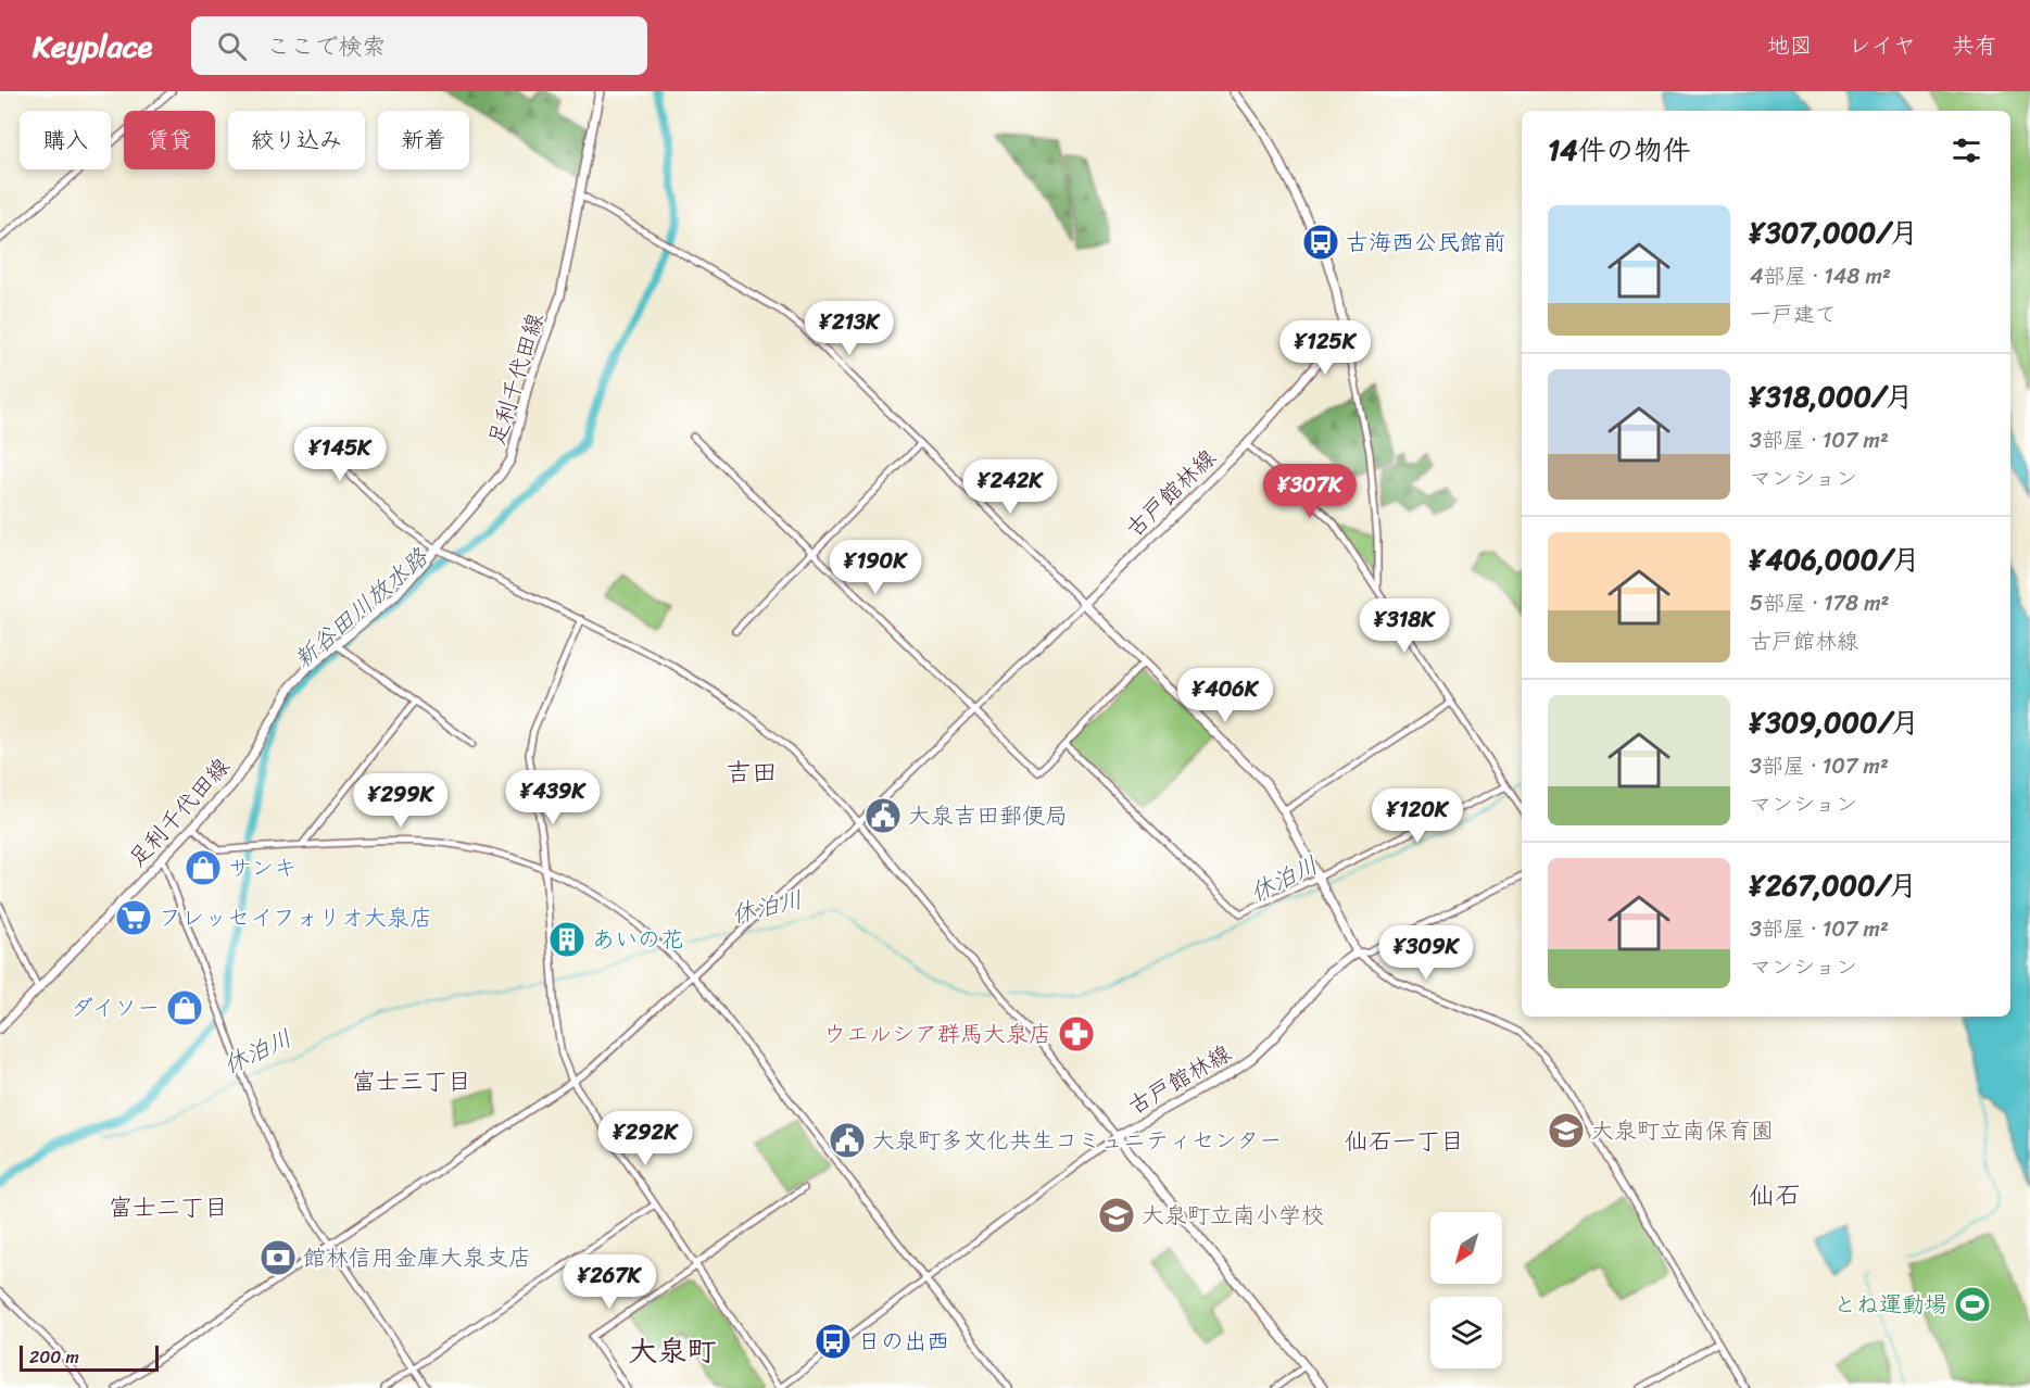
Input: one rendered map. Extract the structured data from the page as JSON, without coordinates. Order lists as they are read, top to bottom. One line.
{"streets":{"main road":["足利千代田線","古戸館林線"]},"districts":["吉田","富士三丁目","仙石一丁目","仙石","富士二丁目","大泉町"],"water":["新谷田川放水路","休泊川"],"places":{"bus stop":["古海西公民館前","日の出西"],"public building":["大泉吉田郵便局","大泉町多文化共生コミュニティセンター"],"shop":["サンキ","ダイソー"],"supermarket":["フレッセイフォリオ大泉店"],"building":["あいの花"],"pharmacy":["ウエルシア群馬大泉店"],"school or university":["大泉町立南保育園","大泉町立南小学校"],"bank":["館林信用金庫大泉支店"],"sports":["とね運動場"]},"scale_bar":"200 m","north":"bottom left","page":{"header":"Keyplace","search":"ここで検索","nav":["地図","レイヤ","共有"],"chip":["購入","賃貸","絞り込み","新着"],"heading":"14件の物件","list":[{"name":"¥307,000/月","note":"4部屋 · 148 m² · 一戸建て"},{"name":"¥318,000/月","note":"3部屋 · 107 m² · マンション"},{"name":"¥406,000/月","note":"5部屋 · 178 m² · 古戸館林線"},{"name":"¥309,000/月","note":"3部屋 · 107 m² · マンション"},{"name":"¥267,000/月","note":"3部屋 · 107 m² · マンション"}],"price":["¥213K","¥125K","¥145K","¥242K","¥307K","¥190K","¥318K","¥406K","¥439K","¥299K","¥120K","¥309K","¥292K","¥267K"],"scale":"200 m"}}
